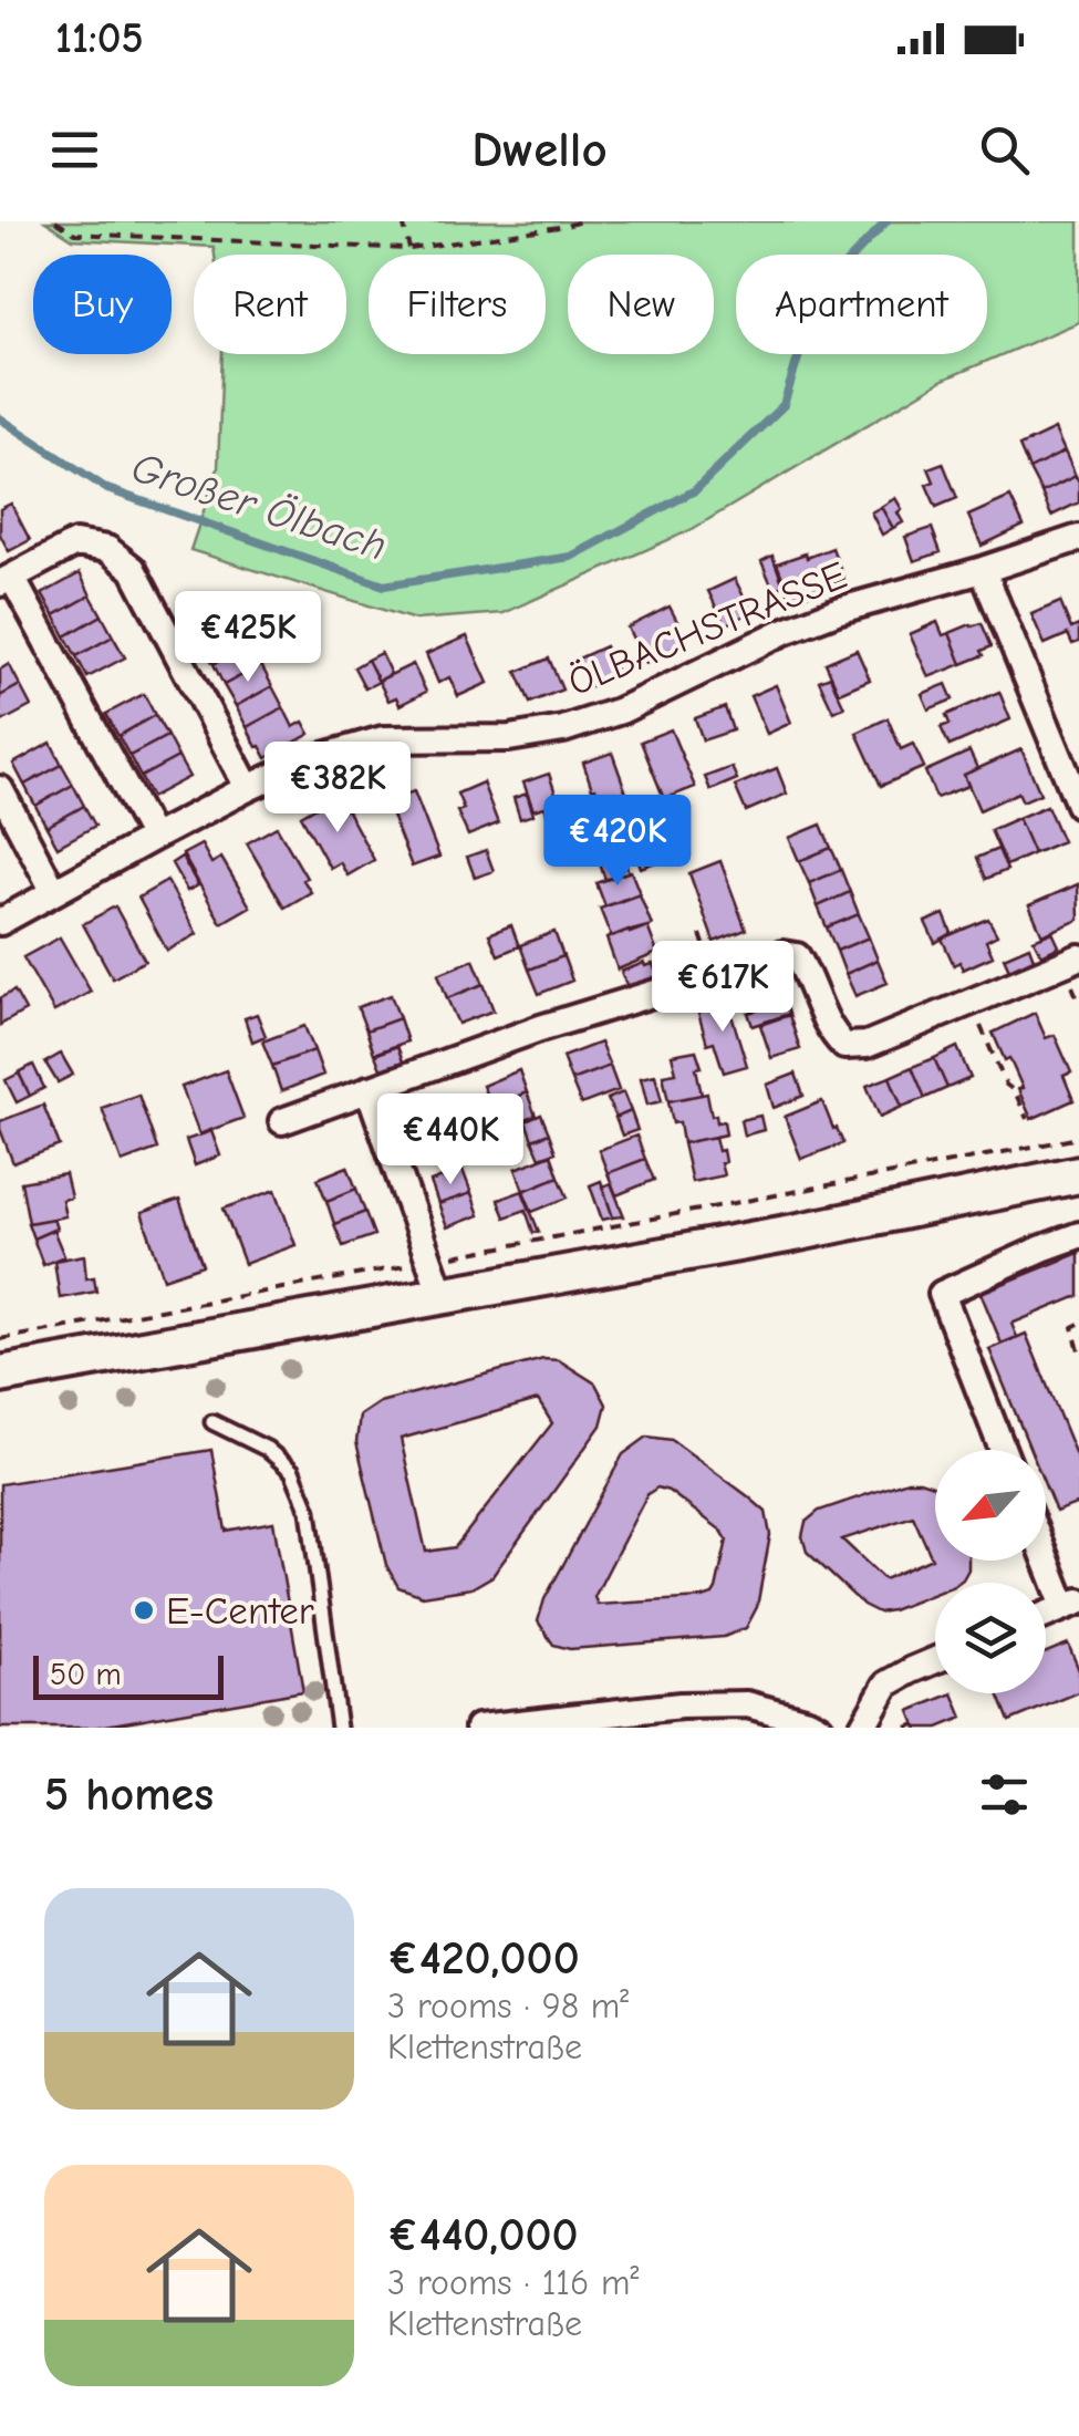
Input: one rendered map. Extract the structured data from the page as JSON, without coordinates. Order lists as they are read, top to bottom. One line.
{"streets":{"street":["ÖLBACHSTRASSE"]},"water":["Großer Ölbach"],"places":["E-Center"],"scale_bar":"50 m","north":"bottom left","page":{"status":"11:05","header":"Dwello","chip":["Buy","Rent","Filters","New","Apartment"],"price":["€425K","€382K","€420K","€617K","€440K"],"scale":"50 m","heading":"5 homes","list":[{"name":"€420,000","note":"3 rooms · 98 m² · Klettenstraße"},{"name":"€440,000","note":"3 rooms · 116 m² · Klettenstraße"}]}}
